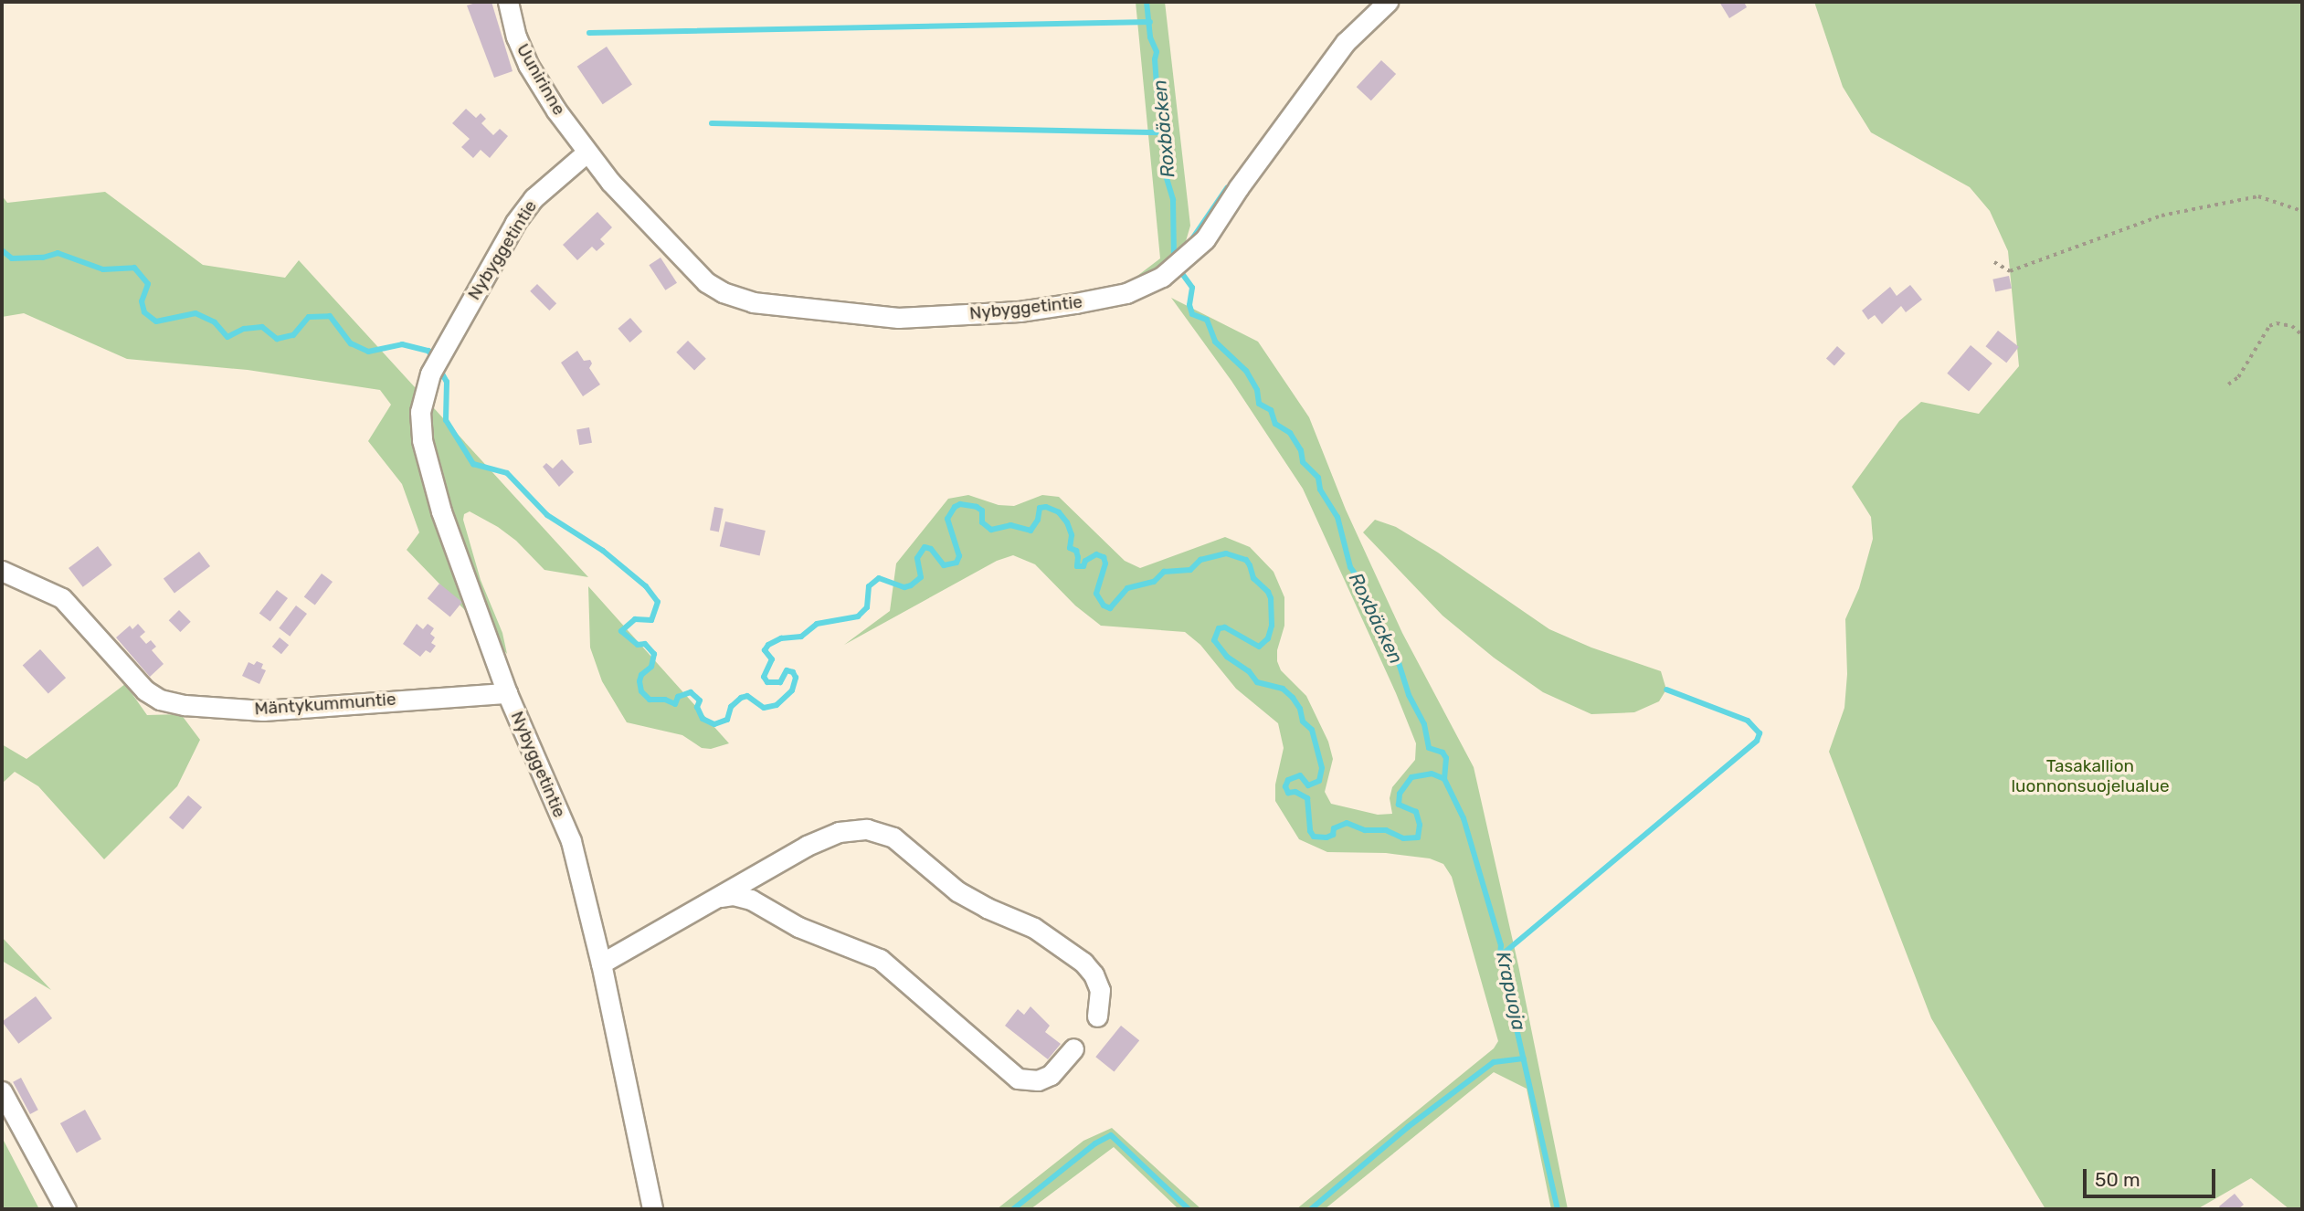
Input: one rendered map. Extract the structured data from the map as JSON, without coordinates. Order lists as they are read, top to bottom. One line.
{"streets":{"street":["Uunirinne","Nybyggetintie","Mäntykummuntie"]},"crossings":[["Uunirinne","Nybyggetintie"],["Nybyggetintie","Mäntykummuntie"]],"water":["Roxbäcken","Krapuoja"],"parks":["Tasakallion luonnonsuojelualue"],"scale_bar":"50 m"}
